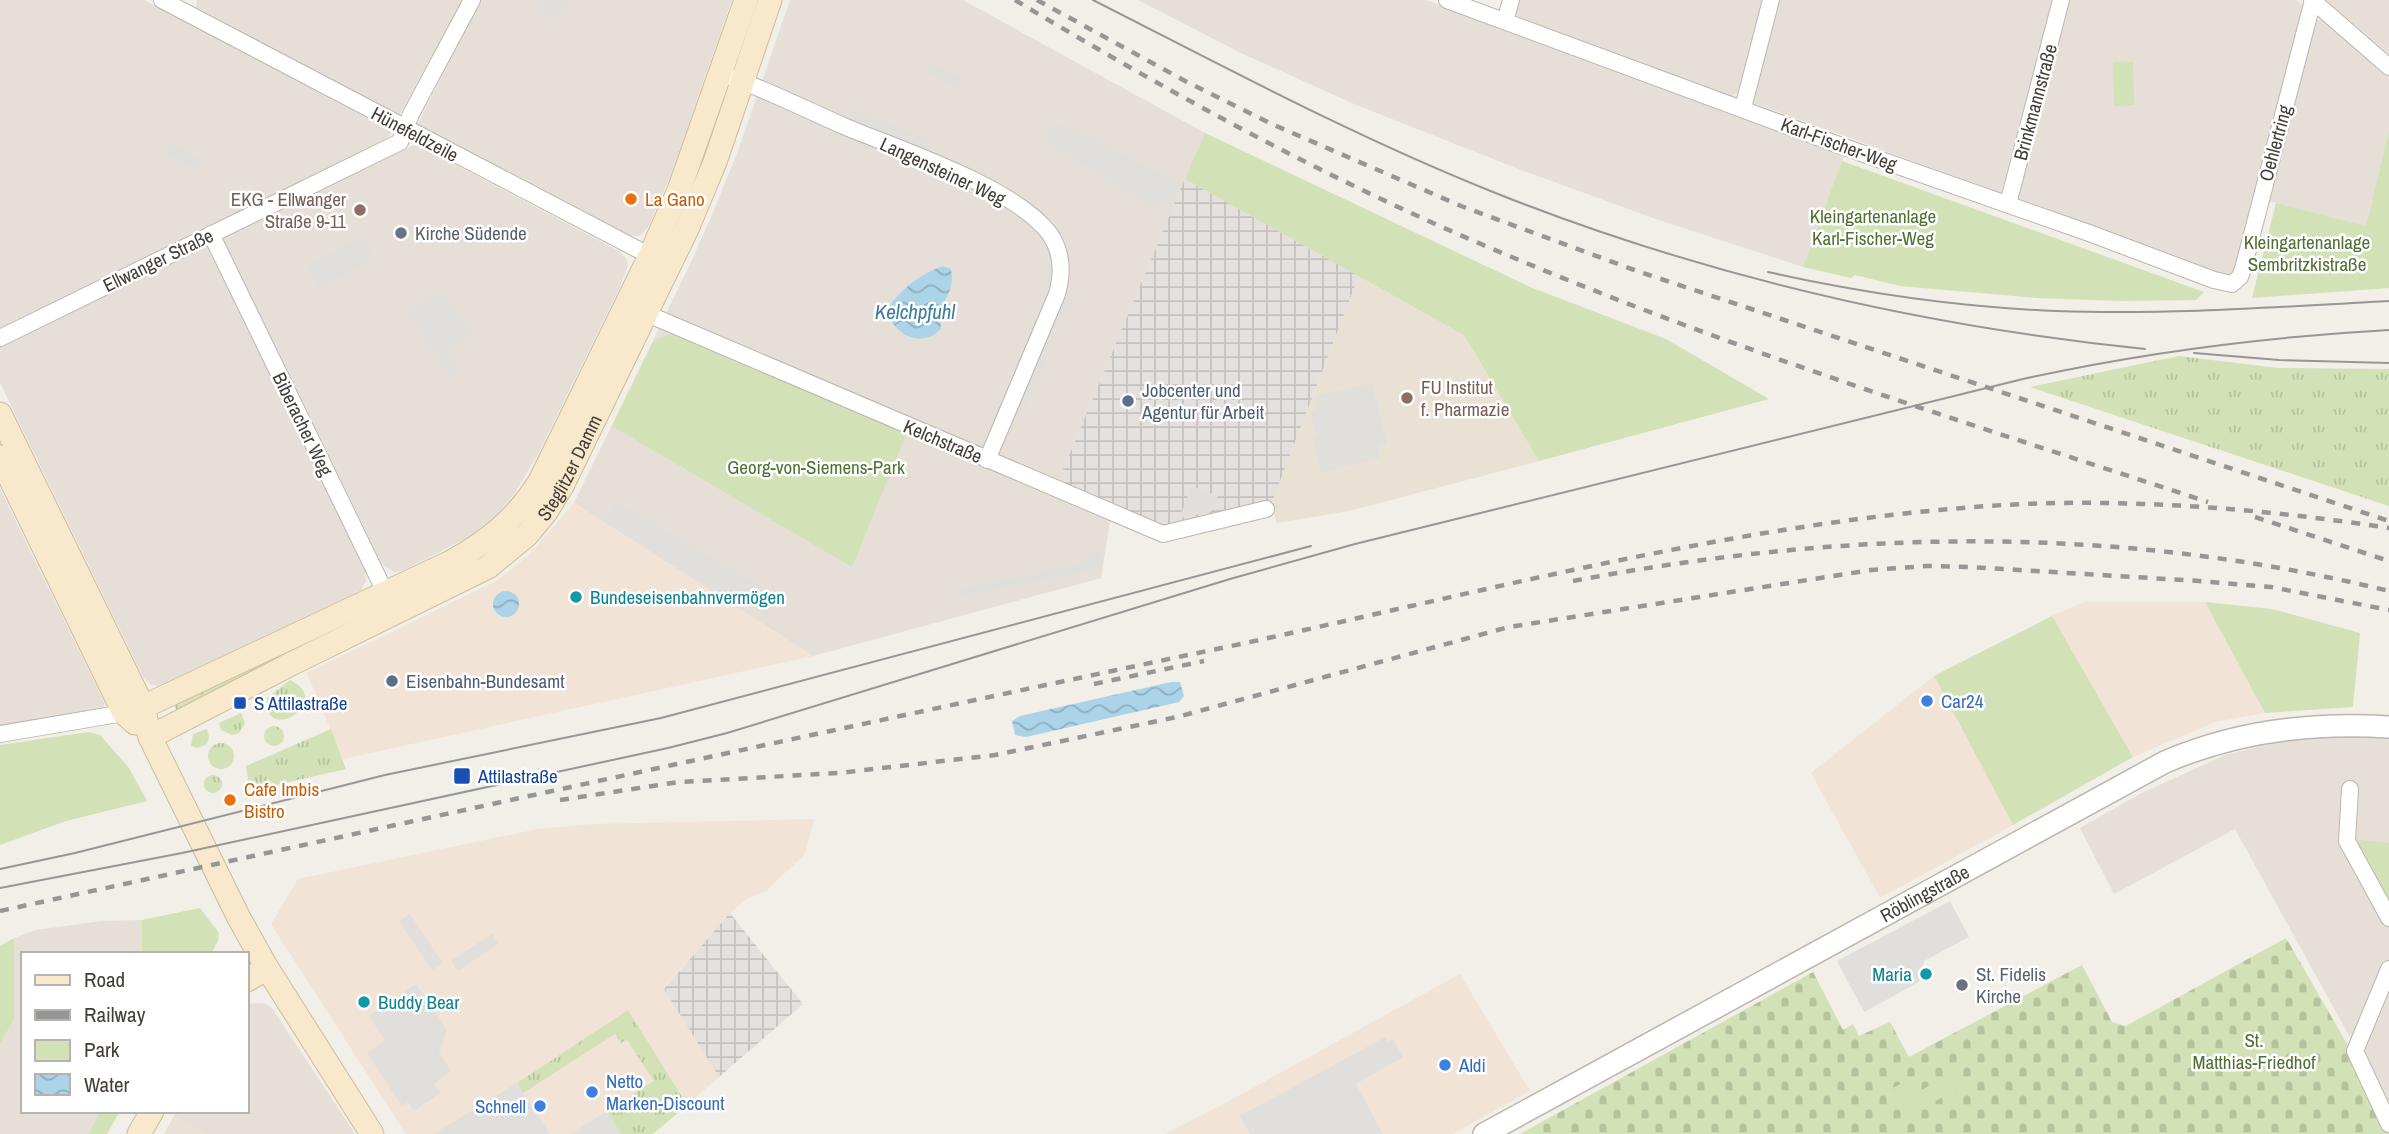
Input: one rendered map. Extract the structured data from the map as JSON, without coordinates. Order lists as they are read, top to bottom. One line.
{"streets":{"main road":["Steglitzer Damm"],"street":["Brinkmannstraße","Hünefeldzeile","Oehlertring","Karl-Fischer-Weg","Langensteiner Weg","Ellwanger Straße","Biberacher Weg","Kelchstraße","Röblingstraße"]},"crossings":[["Brinkmannstraße","Karl-Fischer-Weg"],["Hünefeldzeile","Ellwanger Straße"],["Hünefeldzeile","Steglitzer Damm"],["Oehlertring","Karl-Fischer-Weg"],["Langensteiner Weg","Kelchstraße"],["Langensteiner Weg","Steglitzer Damm"],["Ellwanger Straße","Biberacher Weg"],["Biberacher Weg","Steglitzer Damm"],["Kelchstraße","Steglitzer Damm"]],"water":["Kelchpfuhl"],"parks":["Kleingartenanlage Karl-Fischer-Weg","Kleingartenanlage Sembritzkistraße","Georg-von-Siemens-Park","St. Matthias-Friedhof"],"places":{"other":["La Gano","EKG - Ellwanger Straße 9-11","Kirche Südende","FU Institut f. Pharmazie","Jobcenter und Agentur für Arbeit","Bundeseisenbahnvermögen","Eisenbahn-Bundesamt","Car24","Cafe Imbis Bistro","Maria","St. Fidelis Kirche","Buddy Bear","Aldi","Netto Marken-Discount","Schnell"],"transit":["S Attilastraße","Attilastraße"]},"legend":["Road","Railway","Park","Water"]}
